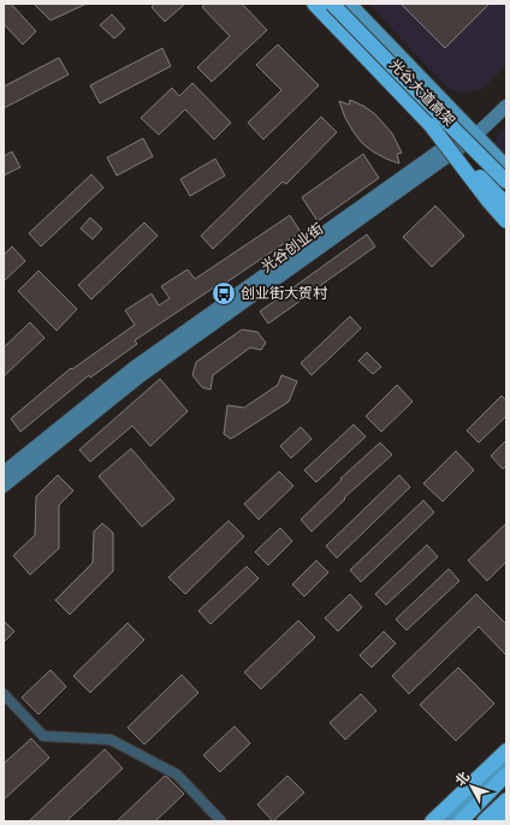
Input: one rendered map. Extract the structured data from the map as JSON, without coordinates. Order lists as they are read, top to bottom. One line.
{"streets":{"highway":["光谷大道高架"],"main road":["光谷创业街"]},"places":{"bus stop":["创业街大贺村"]},"north":"top left"}
